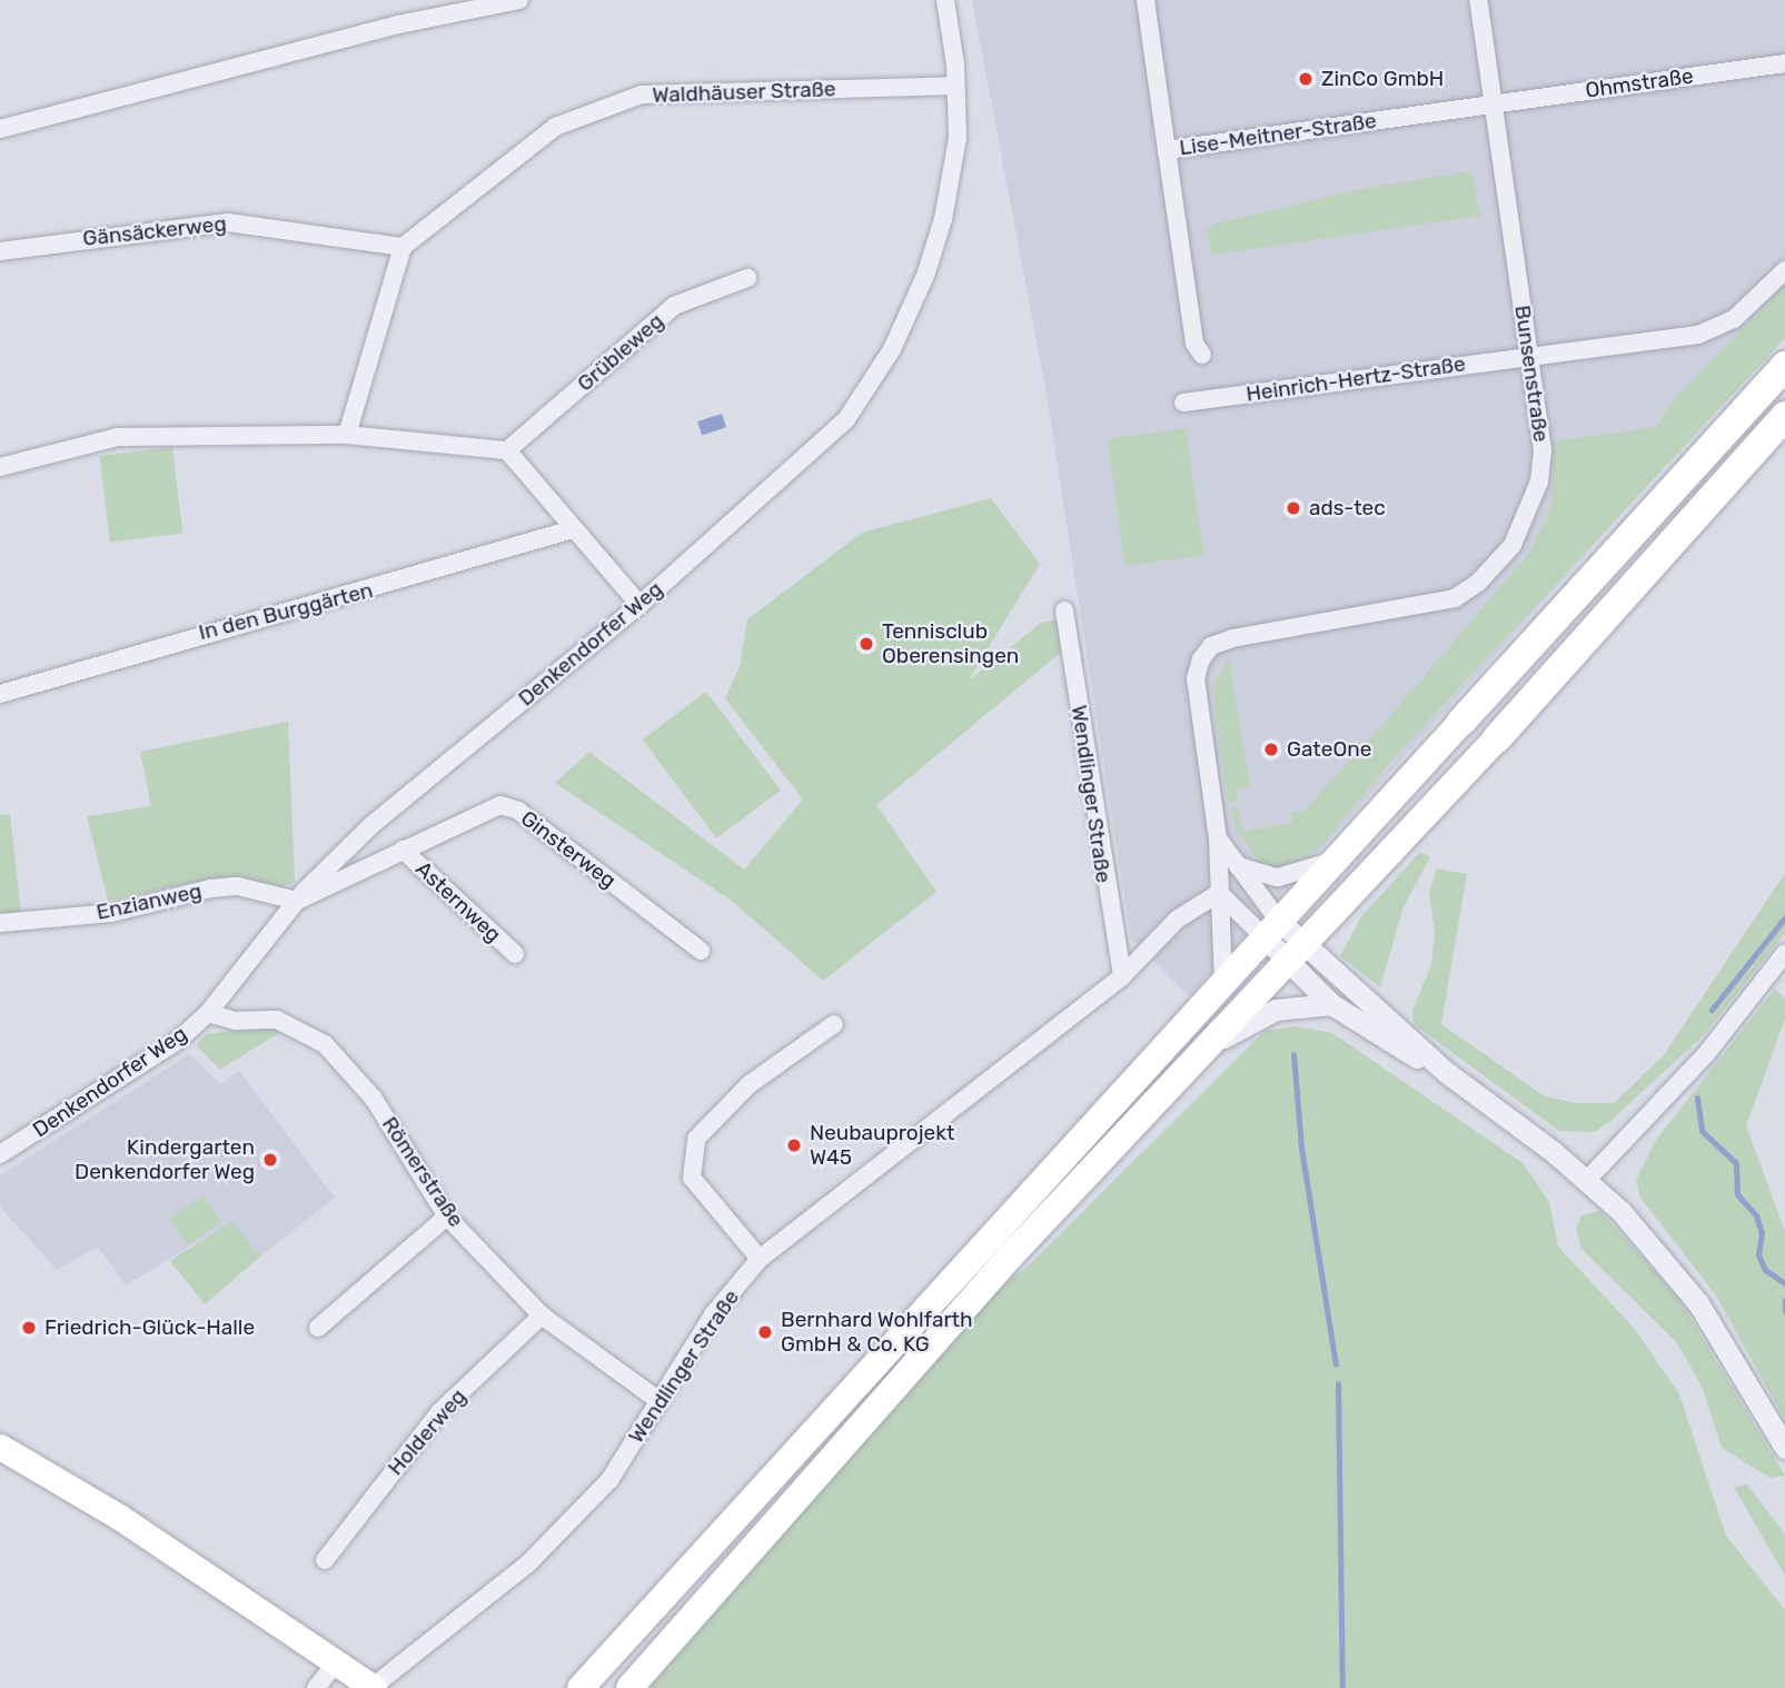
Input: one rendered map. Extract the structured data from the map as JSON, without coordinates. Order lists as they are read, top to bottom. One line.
{"streets":{"main road":["Wendlinger Straße"],"street":["Ohmstraße","Waldhäuser Straße","Lise-Meitner-Straße","Gänsäckerweg","Grübleweg","Bunsenstraße","Heinrich-Hertz-Straße","In den Burggärten","Denkendorfer Weg","Ginsterweg","Enzianweg","Asternweg","Römerstraße","Holderweg"]},"crossings":[["Ohmstraße","Lise-Meitner-Straße"],["Ohmstraße","Bunsenstraße"],["Waldhäuser Straße","Gänsäckerweg"],["Waldhäuser Straße","Denkendorfer Weg"],["Lise-Meitner-Straße","Bunsenstraße"],["Bunsenstraße","Heinrich-Hertz-Straße"],["Bunsenstraße","Wendlinger Straße"],["Denkendorfer Weg","Ginsterweg"],["Denkendorfer Weg","Enzianweg"],["Denkendorfer Weg","Römerstraße"],["Wendlinger Straße","Römerstraße"],["Ginsterweg","Enzianweg"],["Ginsterweg","Asternweg"],["Römerstraße","Holderweg"]],"places":["ZinCo GmbH","ads-tec","Tennisclub Oberensingen","GateOne","Neubauprojekt W45","Kindergarten Denkendorfer Weg","Friedrich-Glück-Halle","Bernhard Wohlfarth GmbH & Co. KG"]}
